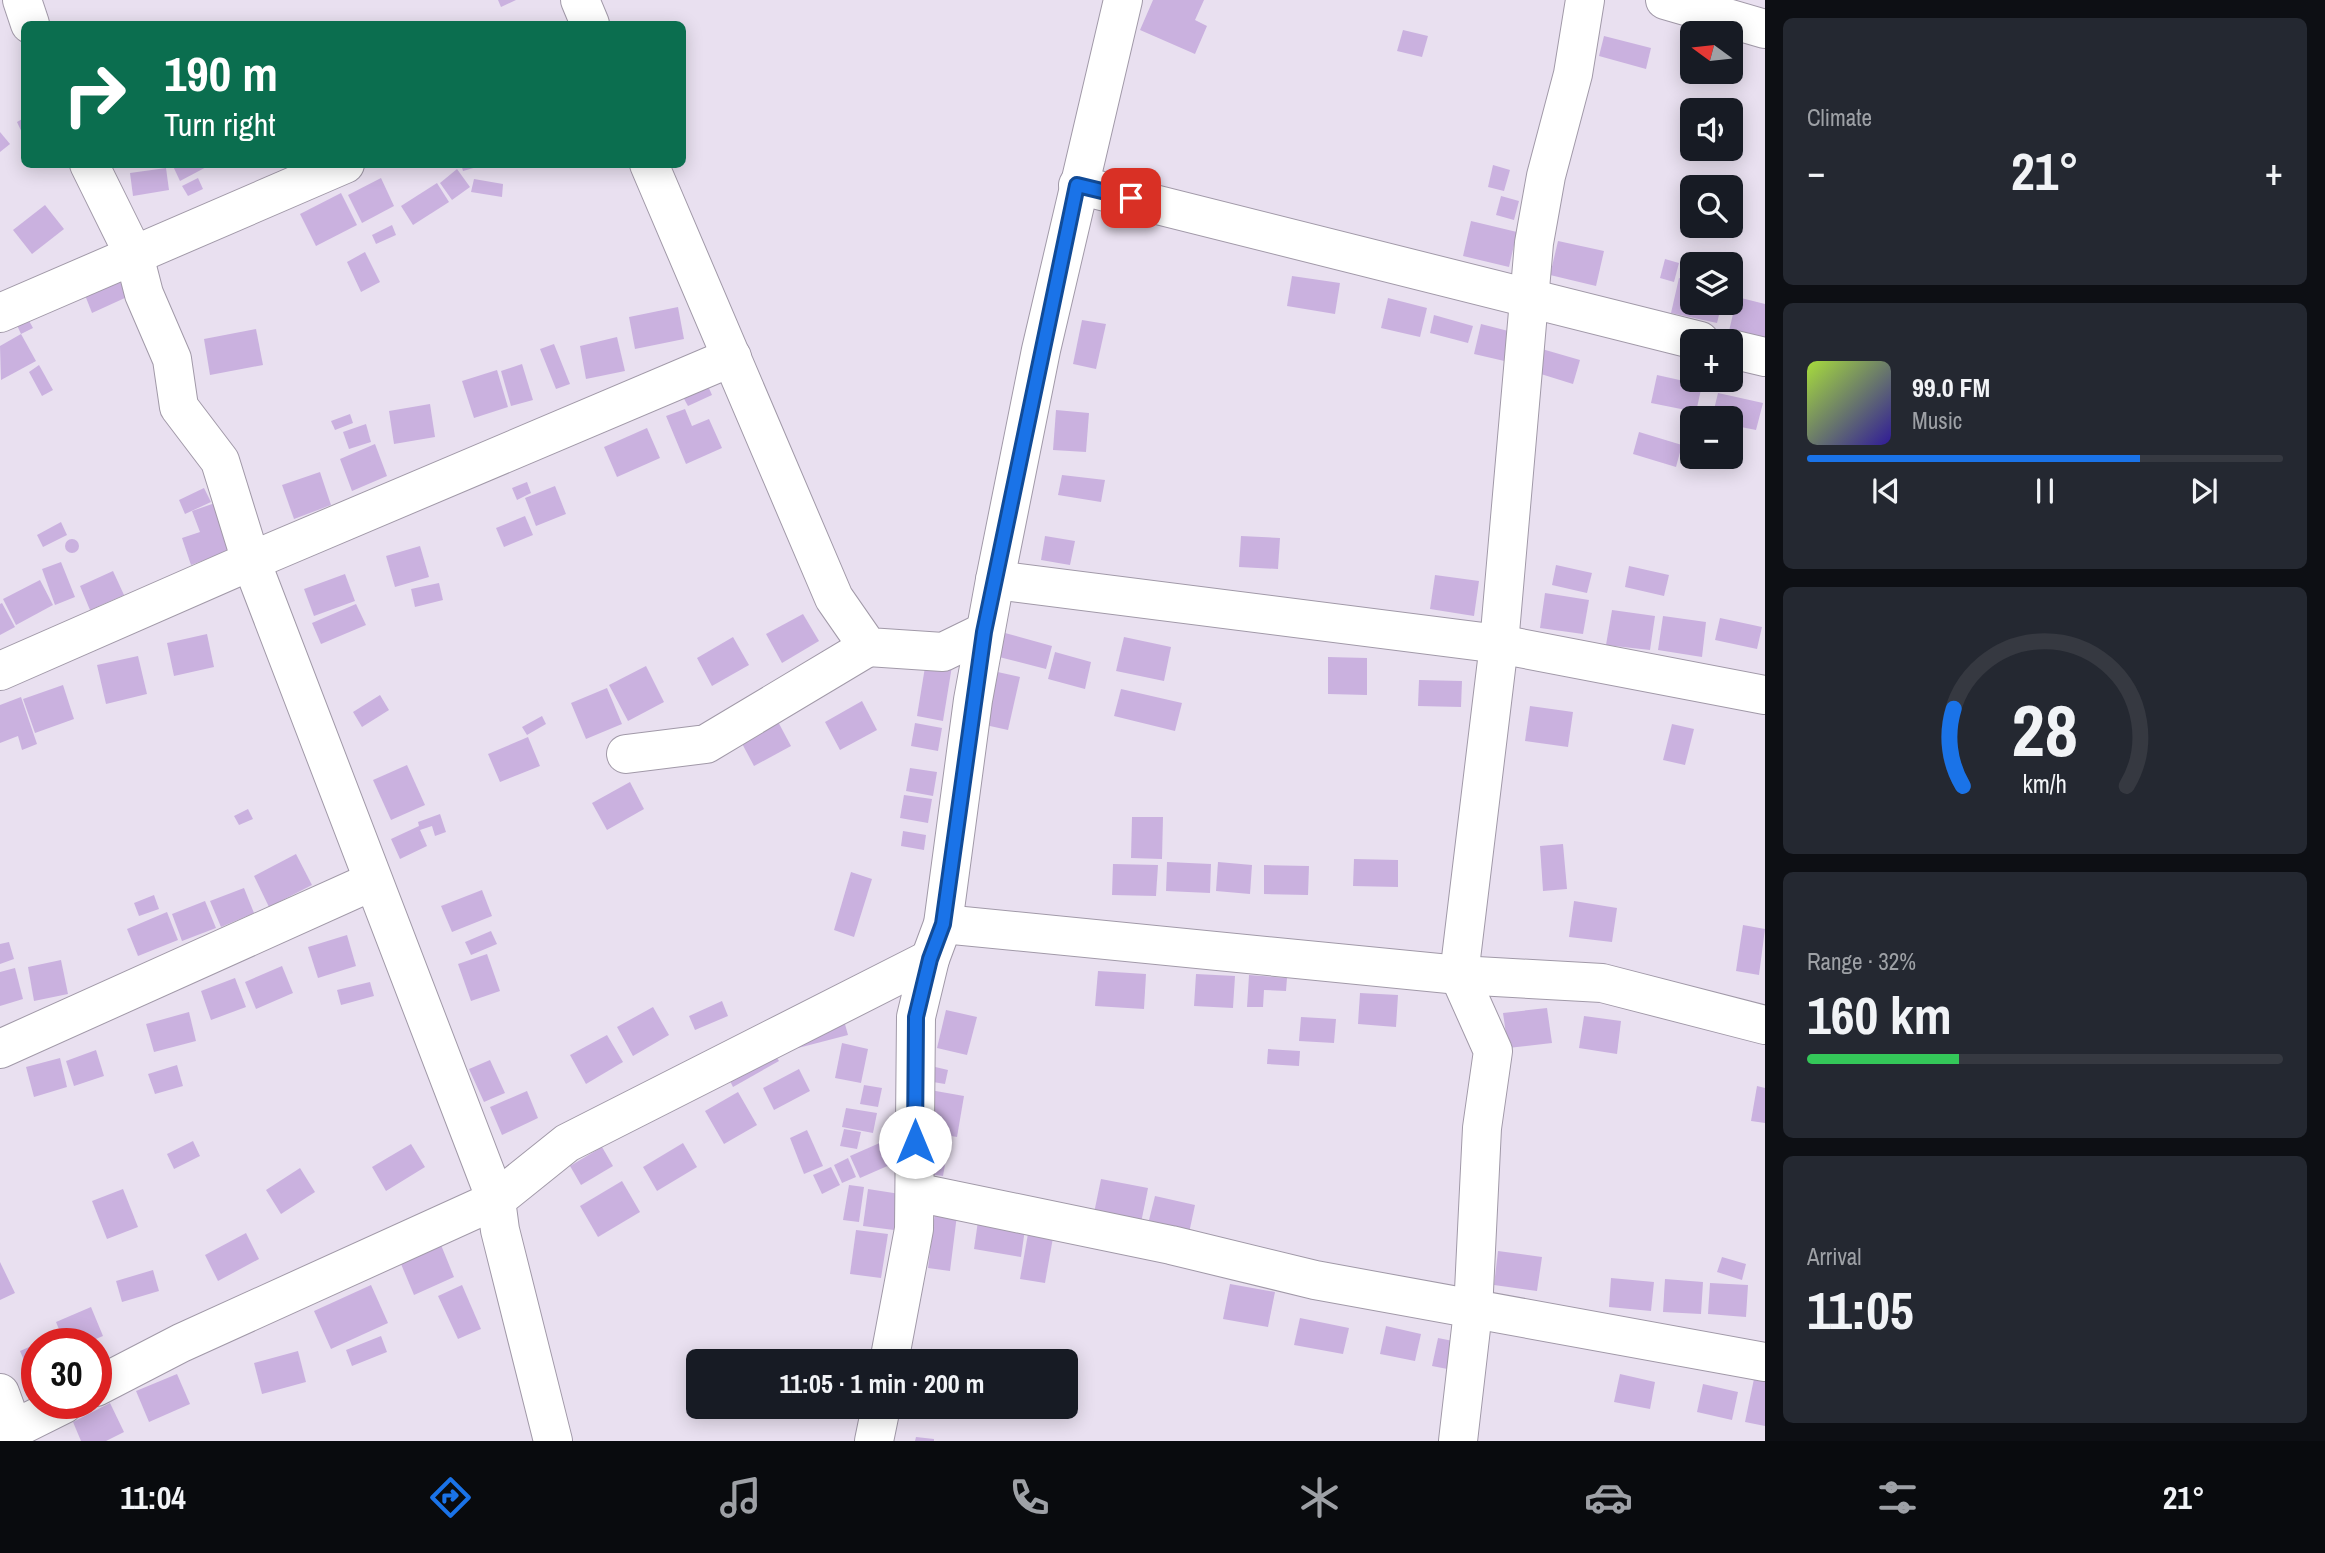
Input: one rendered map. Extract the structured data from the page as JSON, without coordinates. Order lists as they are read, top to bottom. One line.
{"north":"left","page":{"tile":["Climate",["Range · 32%","160 km"],["Arrival","11:05"]],"map_buttons":["+","−"],"turn":["190 m","Turn right"],"heat":["−","21°","+"],"song":["99.0 FM","Music"],"limit":"30","trip":"11:05 · 1 min · 200 m","tabs":["11:04","21°"],"gauge":["28","km/h"]}}
